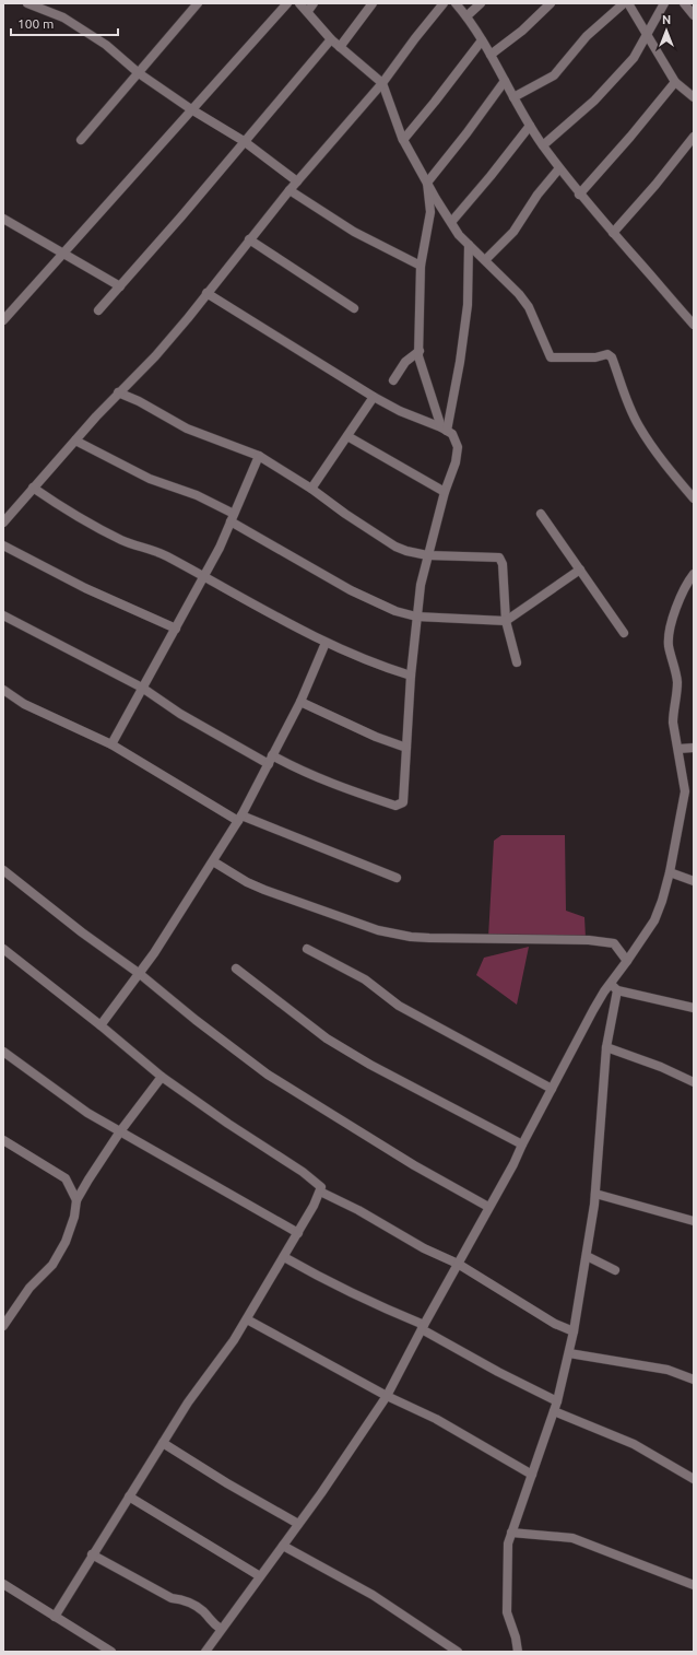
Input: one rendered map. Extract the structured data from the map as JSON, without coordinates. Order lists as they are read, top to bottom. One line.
{"scale_bar":"100 m","north":"top"}
